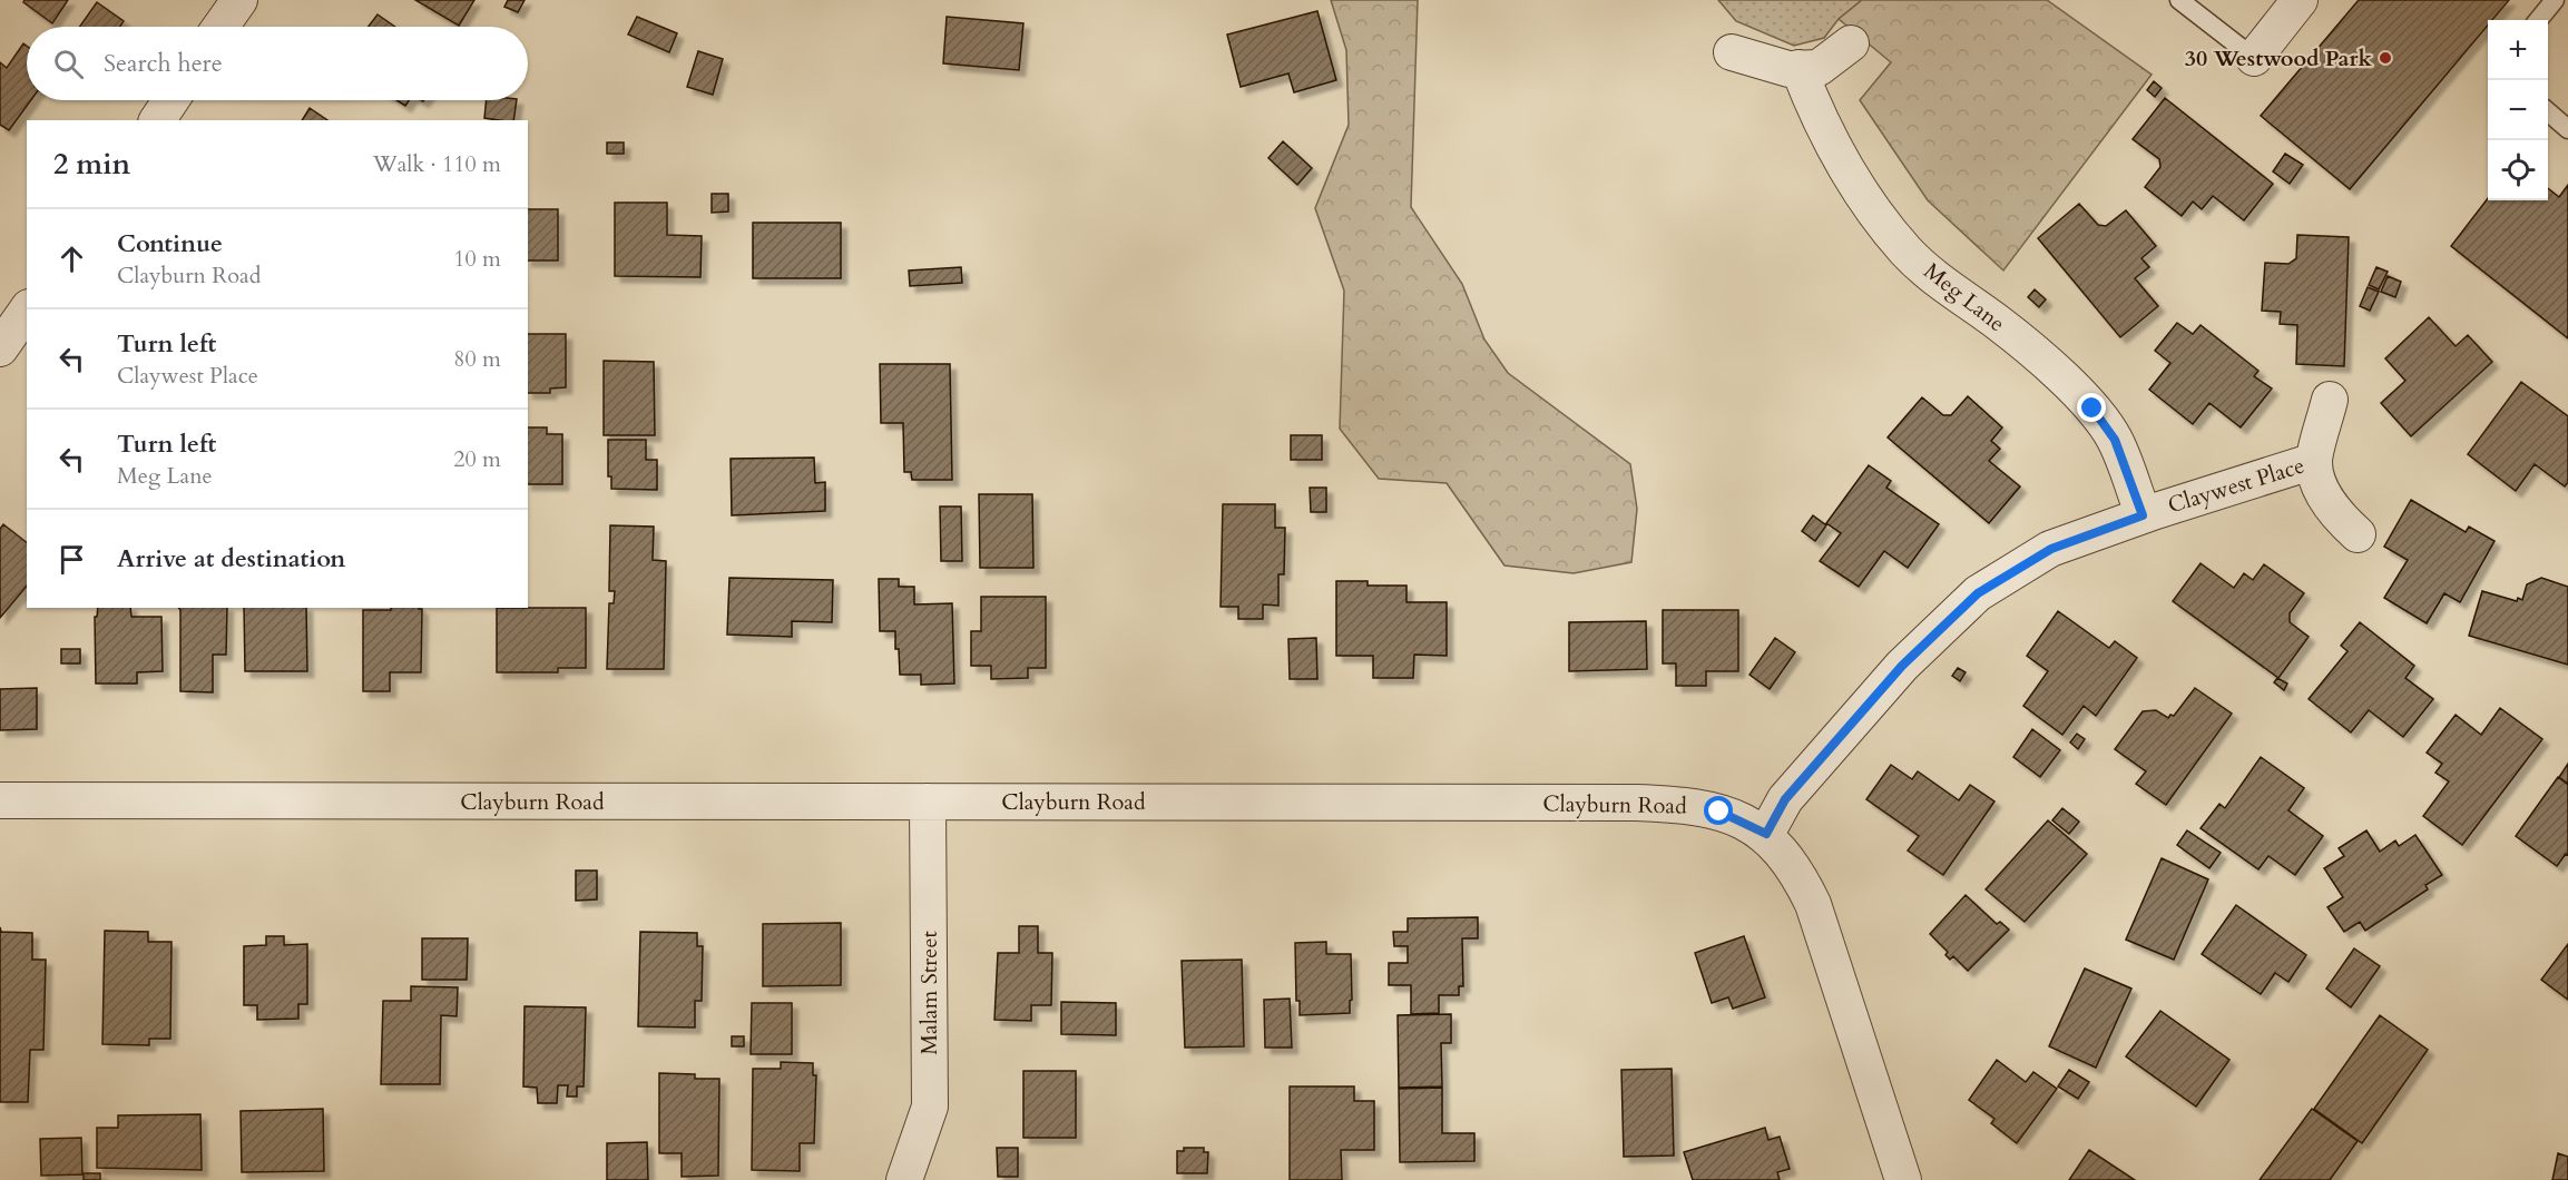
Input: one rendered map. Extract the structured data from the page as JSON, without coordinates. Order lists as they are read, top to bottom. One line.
{"streets":{"street":["Meg Lane","Claywest Place","Clayburn Road","Malam Street"]},"crossings":[["Meg Lane","Claywest Place"],["Claywest Place","Clayburn Road"],["Clayburn Road","Malam Street"]],"places":["30 Westwood Park"],"page":{"map_buttons":["+","−"],"search":"Search here","heading":["2 min","Walk · 110 m"],"list":[["Continue","Clayburn Road","10 m"],["Turn left","Claywest Place","80 m"],["Turn left","Meg Lane","20 m"],"Arrive at destination"]}}
